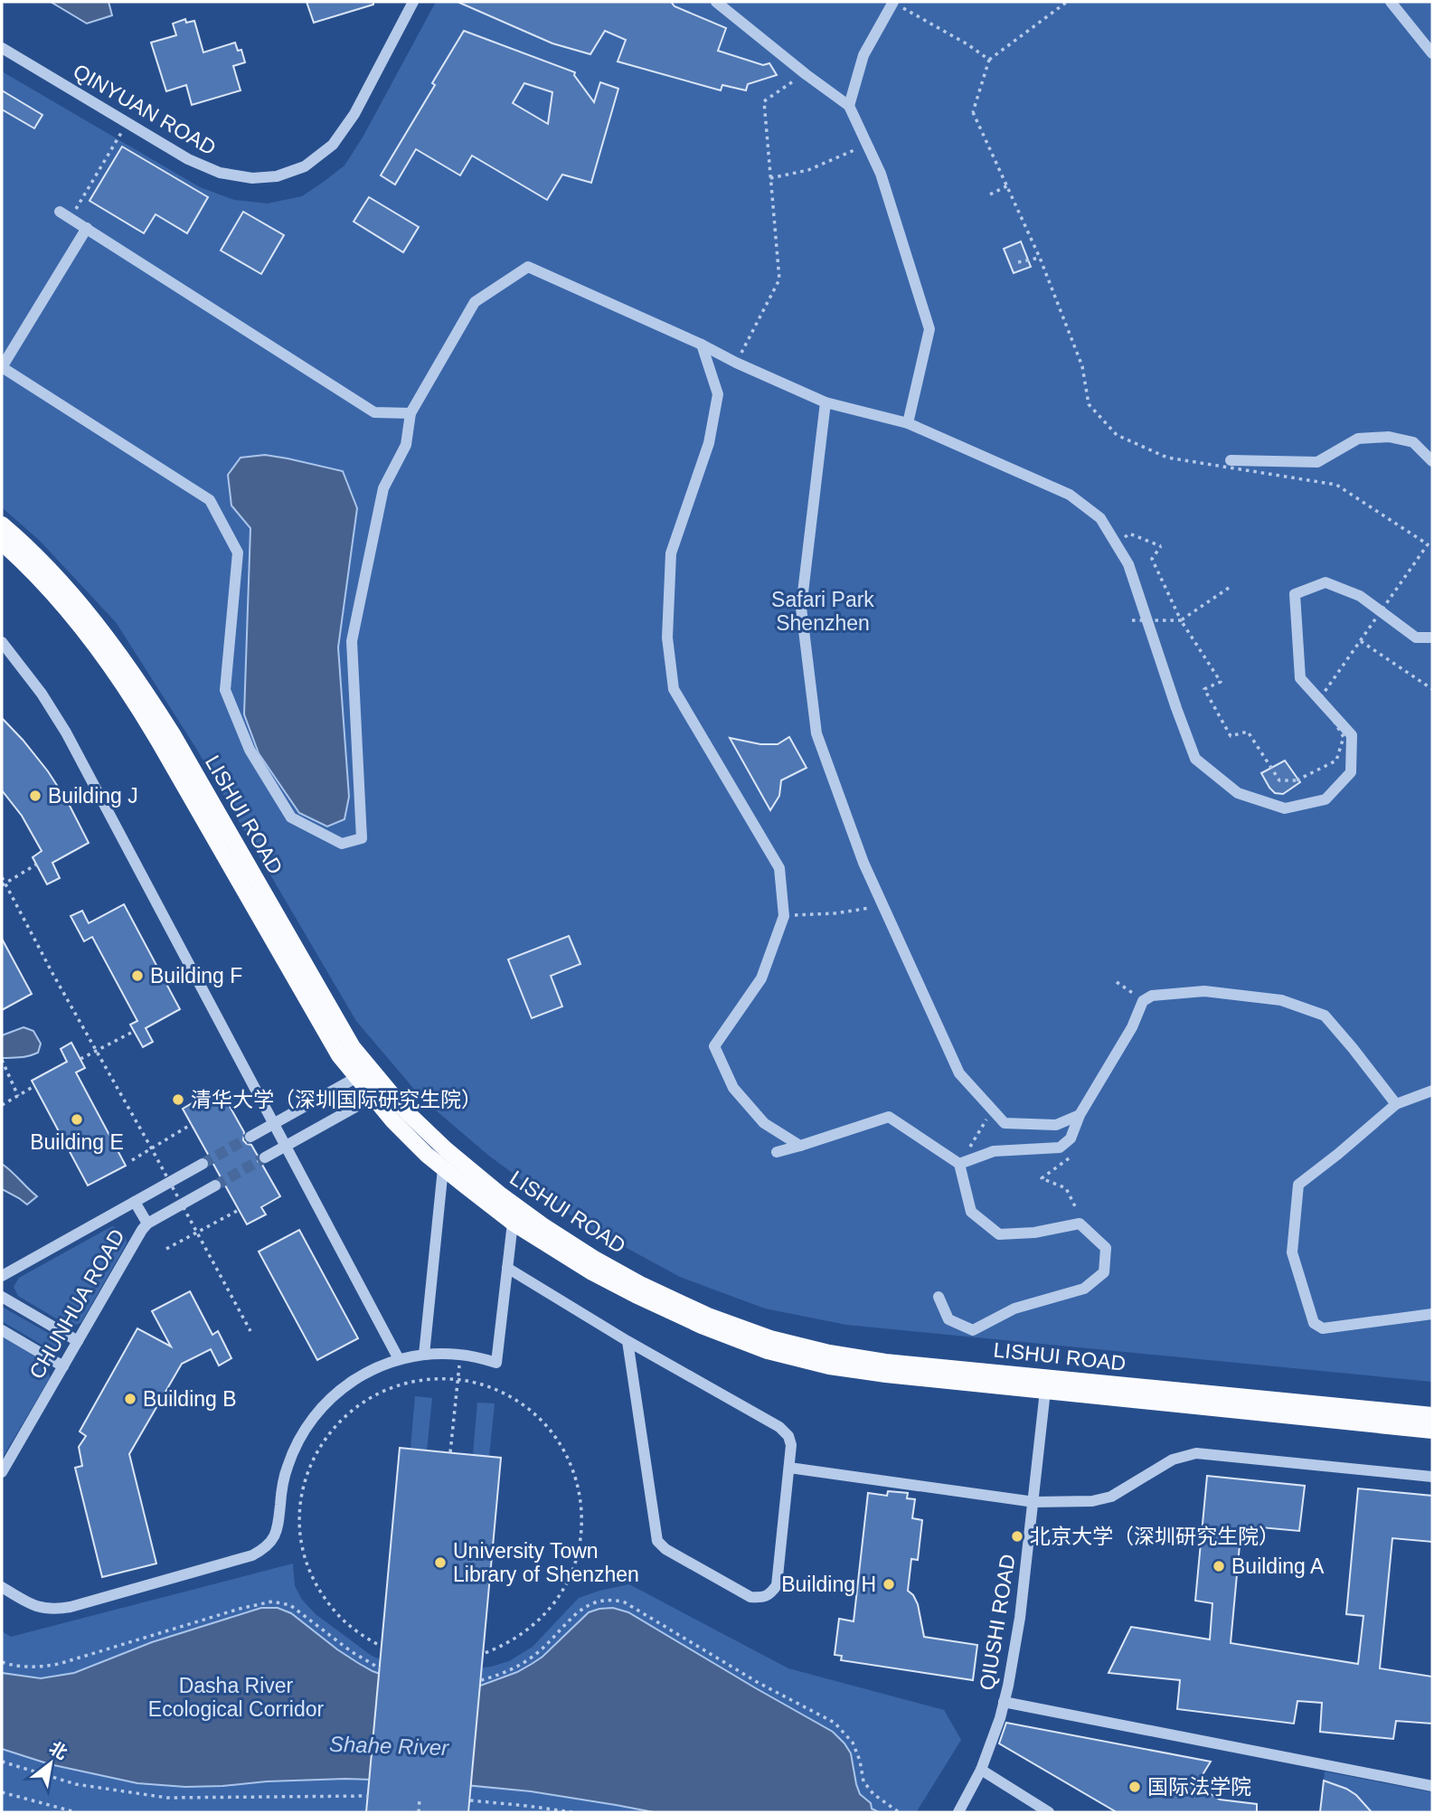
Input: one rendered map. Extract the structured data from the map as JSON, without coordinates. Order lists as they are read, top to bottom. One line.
{"streets":{"main road":["LISHUI ROAD"],"street":["QINYUAN ROAD","CHUNHUA ROAD","QIUSHI ROAD"]},"crossings":[["LISHUI ROAD","QIUSHI ROAD"]],"water":["Shahe River"],"parks":["Safari Park Shenzhen","Dasha River Ecological Corridor"],"places":["Building J","Building F","清华大学（深圳国际研究生院）","Building E","Building B","北京大学（深圳研究生院）","University Town Library of Shenzhen","Building A","Building H","国际法学院"],"north":"top right"}
